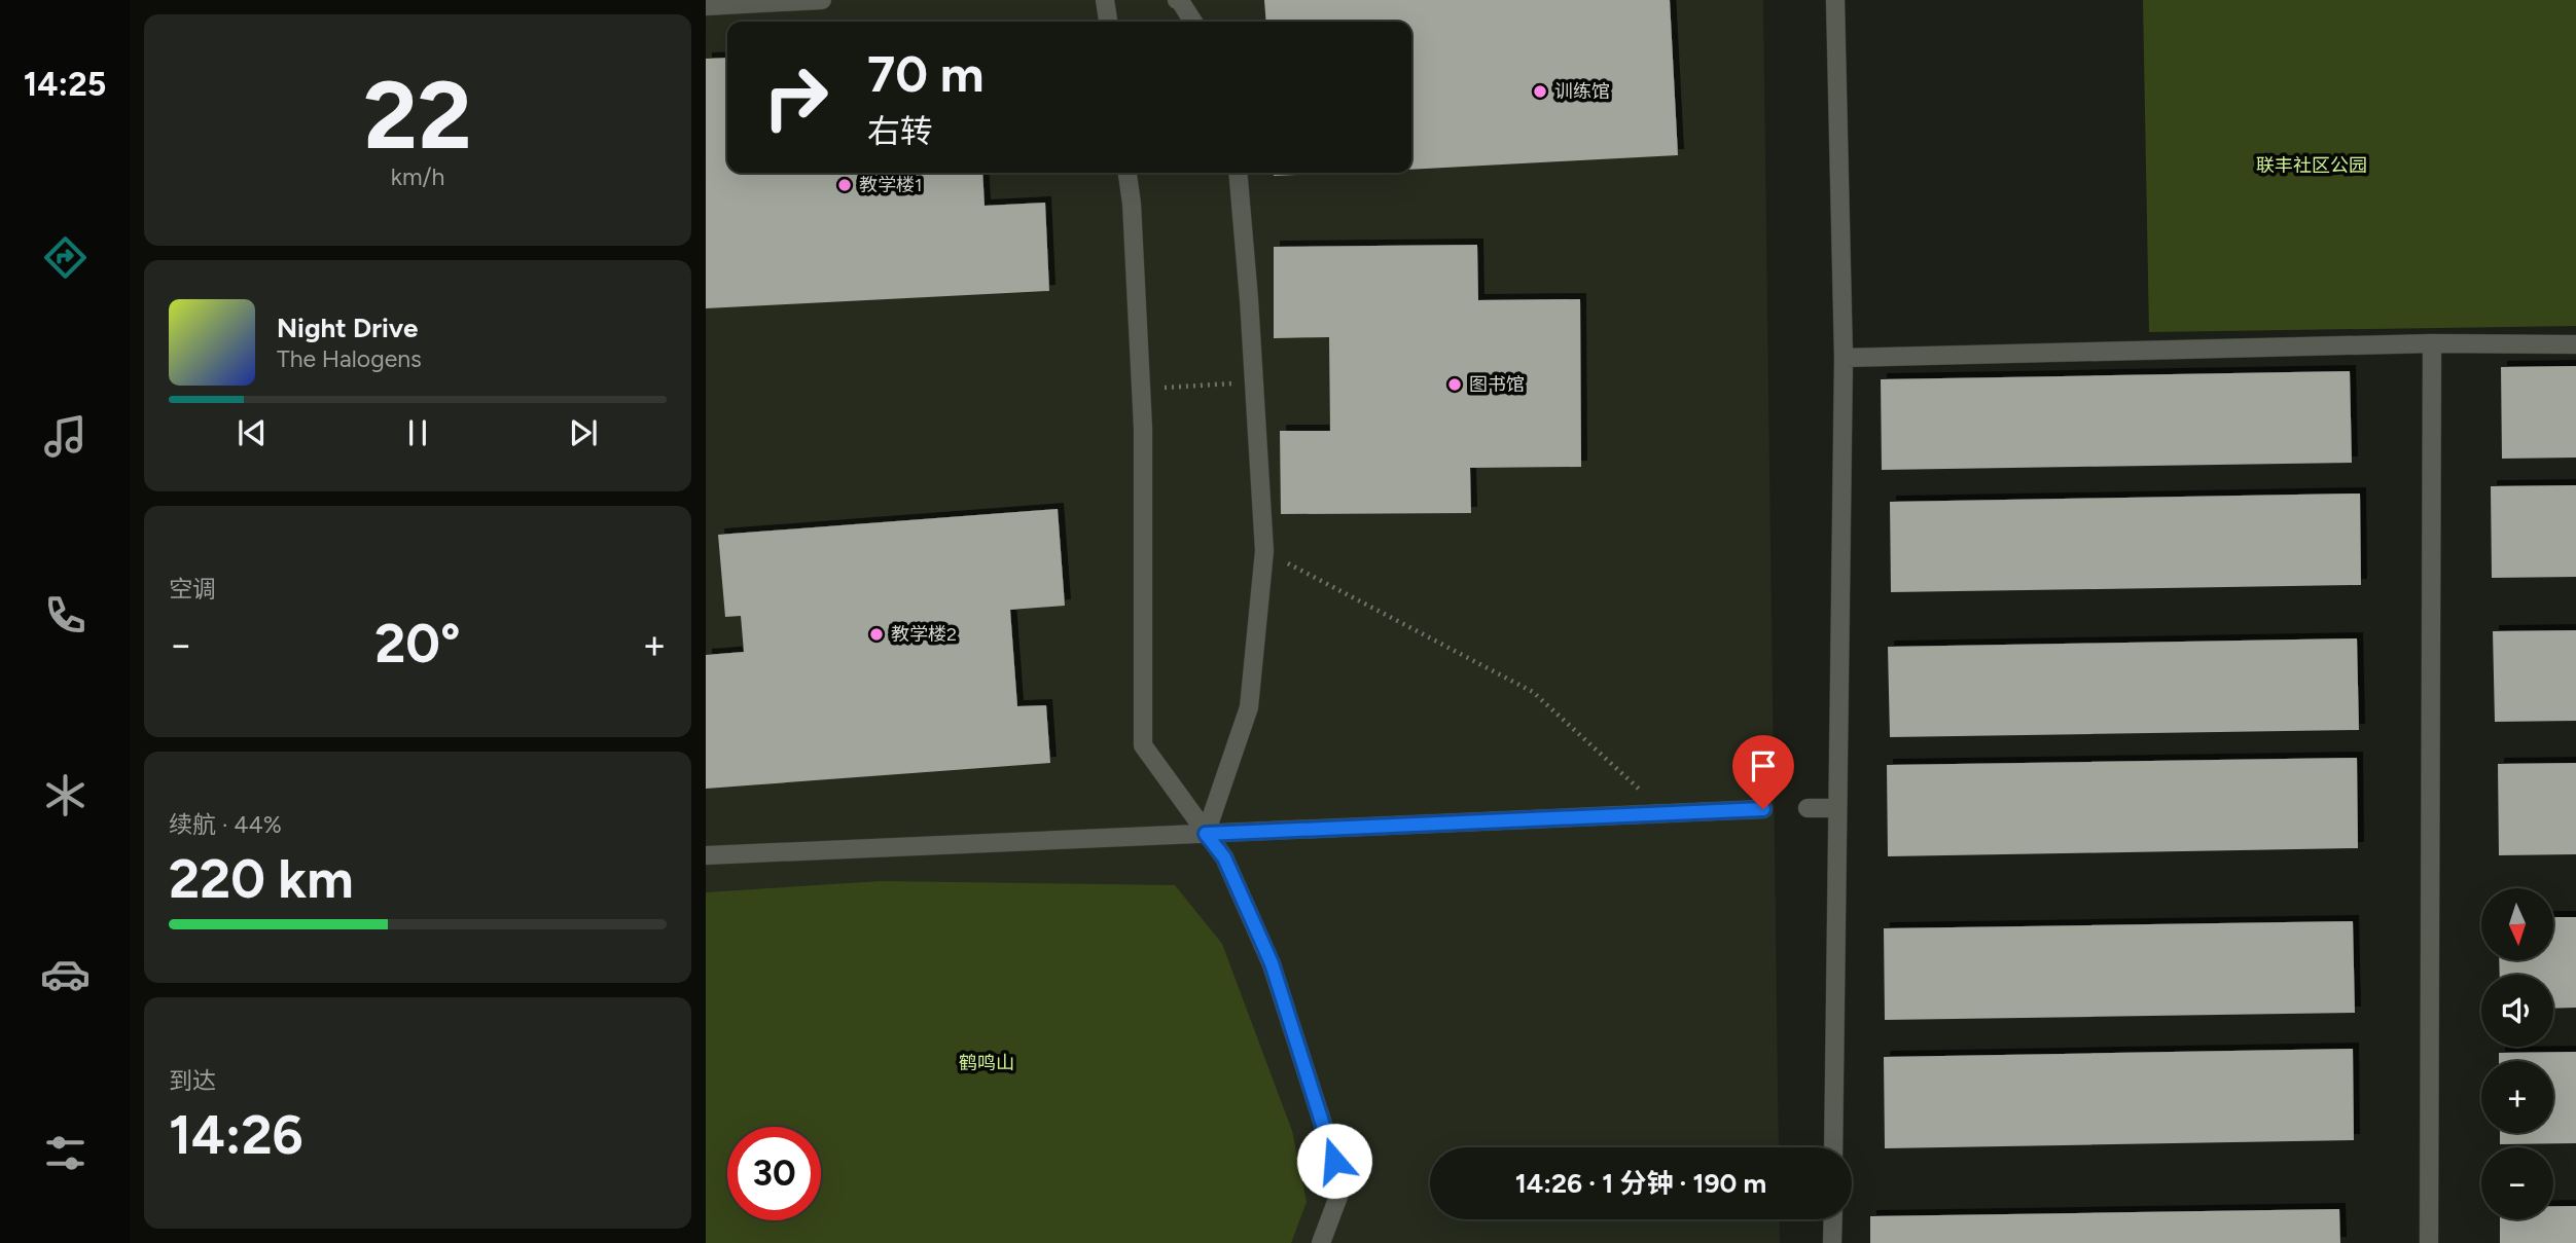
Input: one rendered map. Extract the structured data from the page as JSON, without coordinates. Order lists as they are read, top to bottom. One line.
{"parks":["联丰社区公园","鹤鸣山"],"places":["训练馆","教学楼1","图书馆","教学楼2"],"north":"bottom","page":{"tabs":"14:25","tile":[["22","km/h"],"空调",["续航 · 44%","220 km"],["到达","14:26"]],"turn":["70 m","右转"],"song":["Night Drive","The Halogens"],"heat":["−","20°","+"],"map_buttons":["+","−"],"limit":"30","trip":"14:26 · 1 分钟 · 190 m"}}
